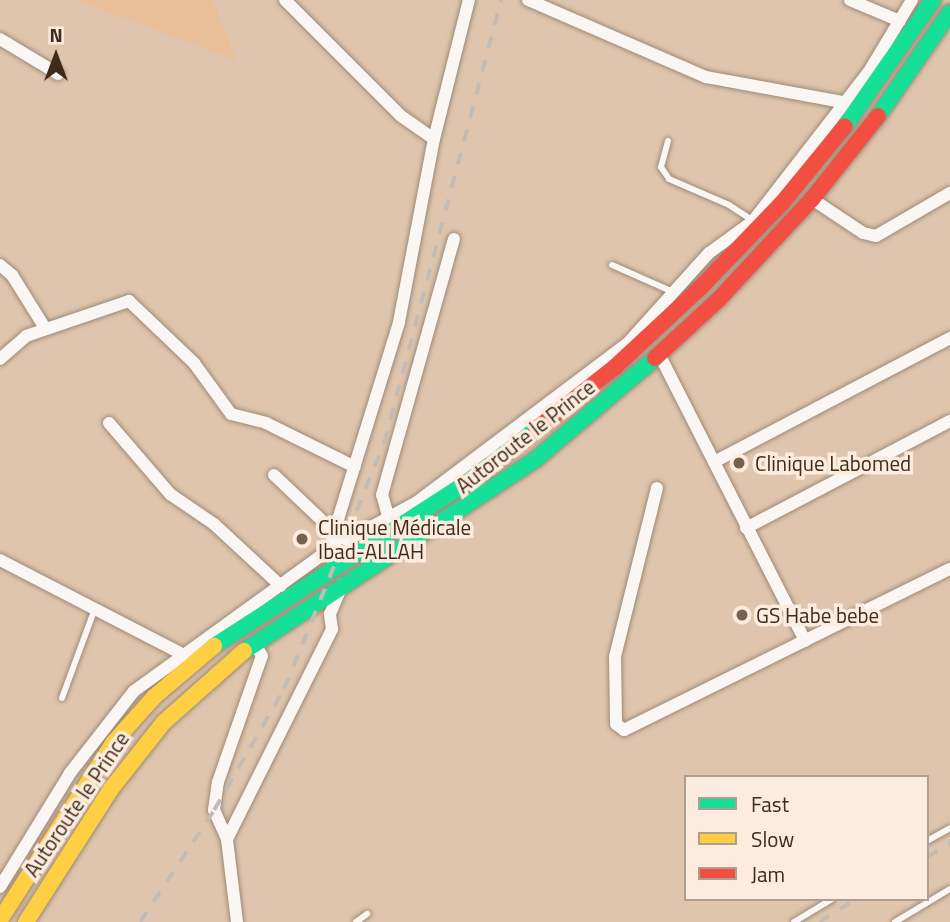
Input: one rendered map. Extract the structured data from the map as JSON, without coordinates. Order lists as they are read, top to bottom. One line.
{"streets":{"main road":["Autoroute le Prince"]},"places":["Clinique Labomed","Clinique Médicale Ibad-ALLAH","GS Habe bebe"],"legend":["Fast","Slow","Jam"],"north":"top"}
